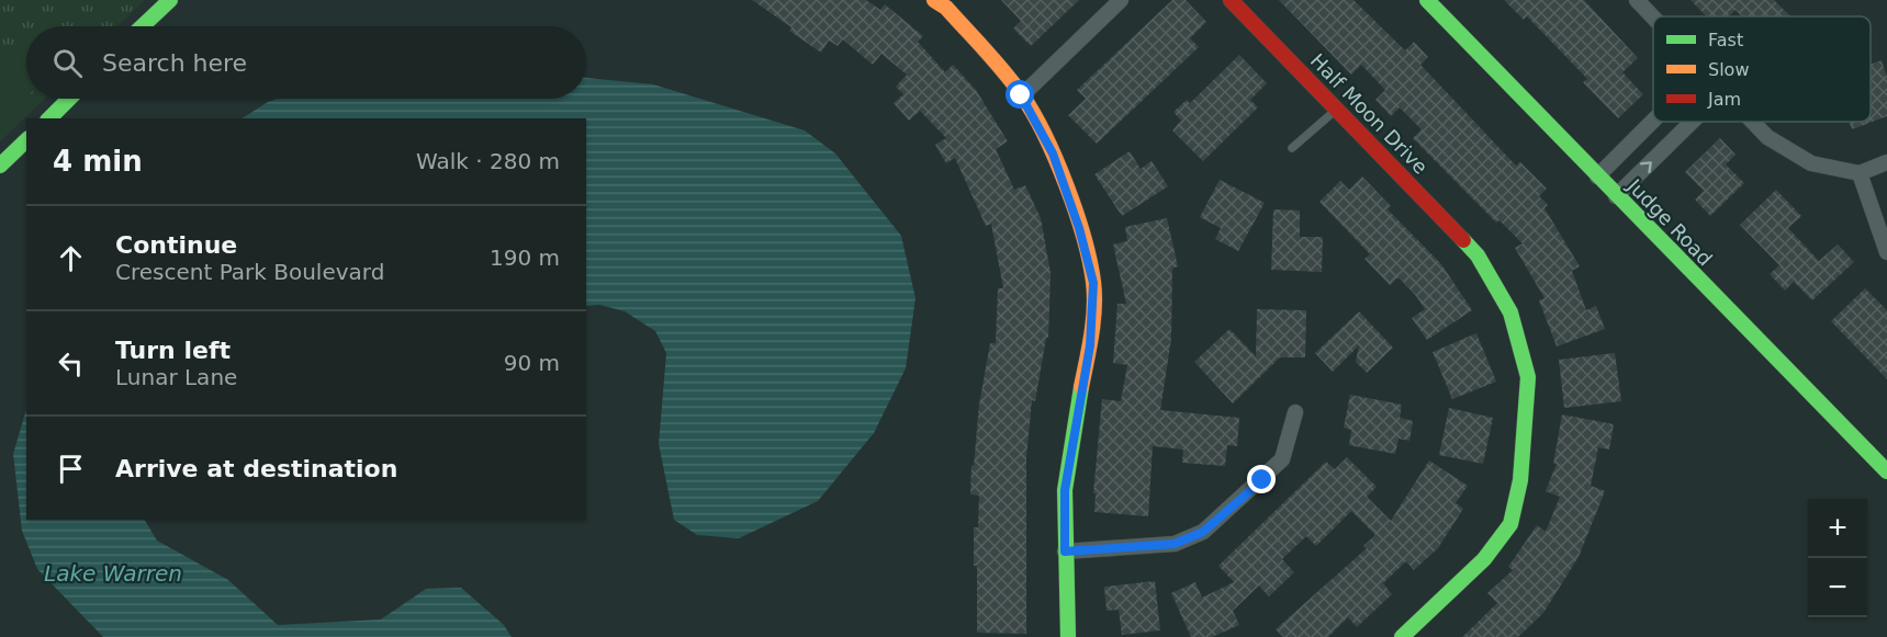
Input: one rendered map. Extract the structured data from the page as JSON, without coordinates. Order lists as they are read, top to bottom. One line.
{"streets":{"street":["Half Moon Drive","Judge Road"]},"water":["Lake Warren"],"legend":["Fast","Slow","Jam"],"page":{"search":"Search here","heading":["4 min","Walk · 280 m"],"list":[["Continue","Crescent Park Boulevard","190 m"],["Turn left","Lunar Lane","90 m"],"Arrive at destination"],"map_buttons":["+","−"]}}
